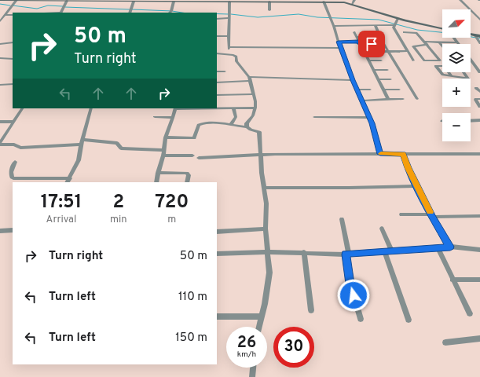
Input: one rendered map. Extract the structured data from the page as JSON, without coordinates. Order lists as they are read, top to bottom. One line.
{"north":"top right","page":{"map_buttons":["+","−"],"turn":["50 m","Turn right"],"eta":["17:51","Arrival","2","min","720","m"],"list":[{"name":"Turn right","value":"50 m"},{"name":"Turn left","value":"110 m"},{"name":"Turn left","value":"150 m"}],"speed":"26 km/h","limit":"30"}}
